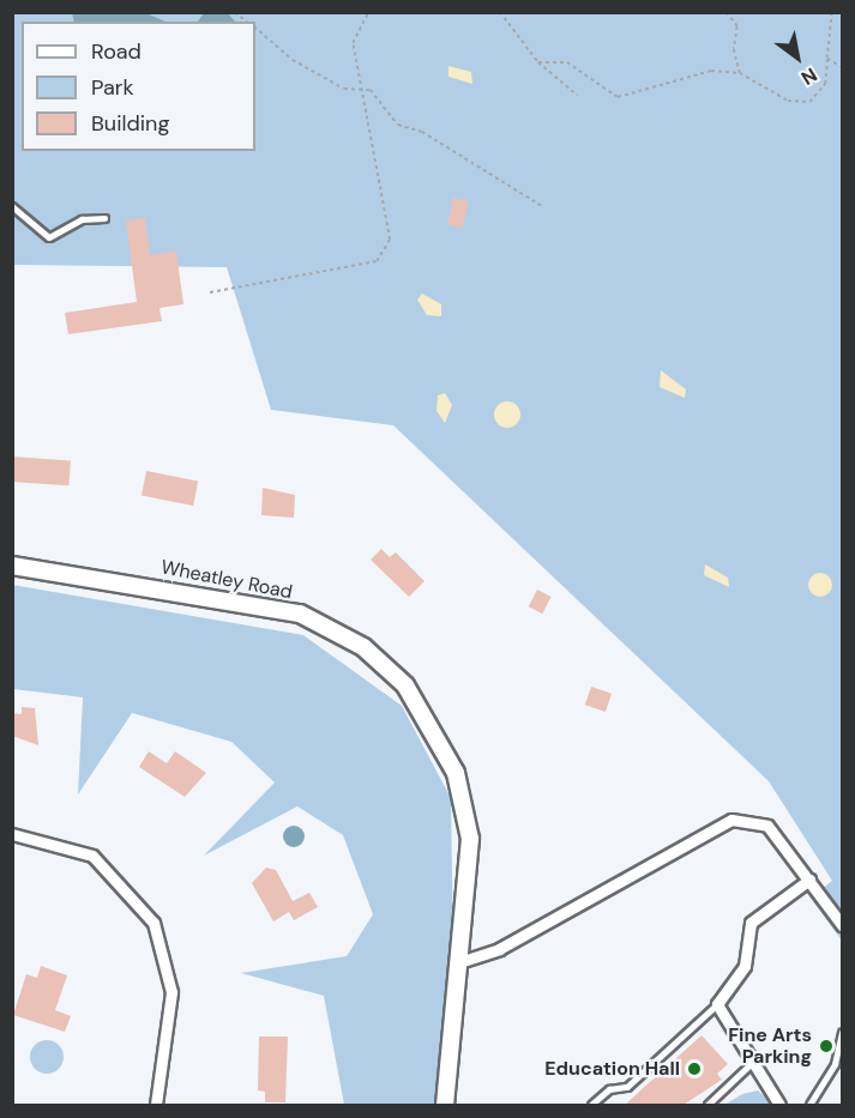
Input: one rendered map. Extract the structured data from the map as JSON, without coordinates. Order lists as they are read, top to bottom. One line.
{"streets":{"main road":["Wheatley Road"]},"places":["Fine Arts Parking","Education Hall"],"legend":["Road","Park","Building"],"north":"bottom right"}
